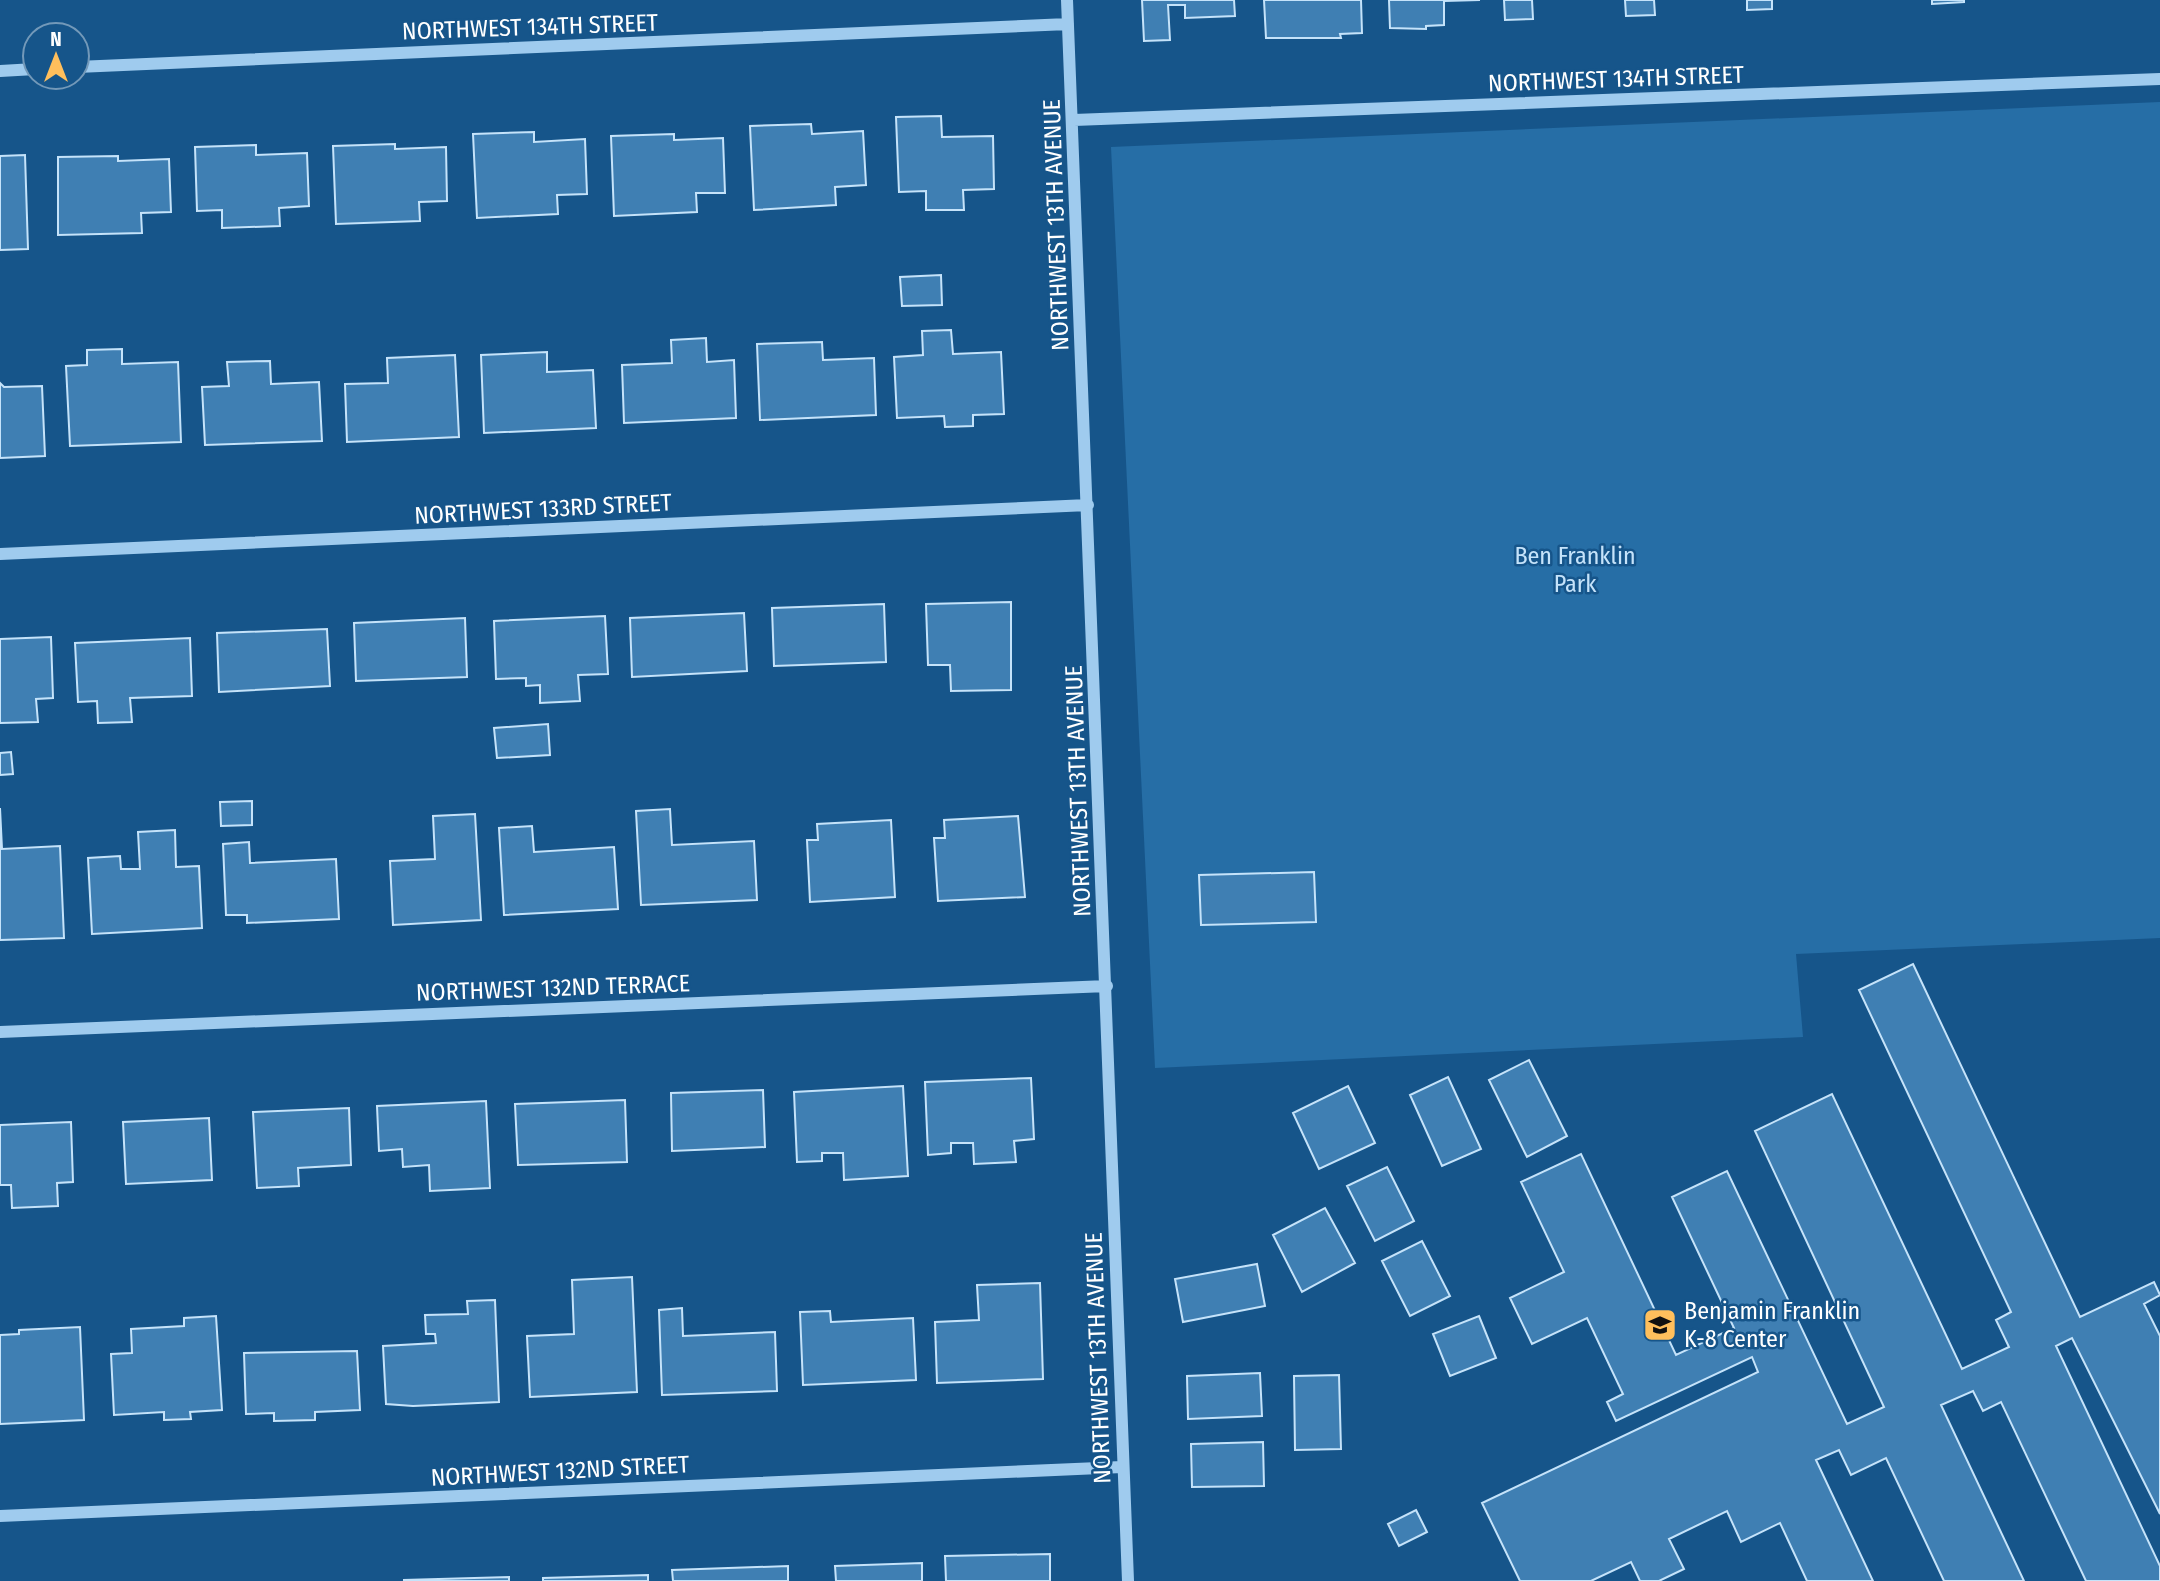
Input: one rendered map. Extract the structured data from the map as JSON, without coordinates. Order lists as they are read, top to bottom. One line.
{"streets":{"street":["NORTHWEST 134TH STREET","NORTHWEST 13TH AVENUE","NORTHWEST 133RD STREET","NORTHWEST 132ND TERRACE","NORTHWEST 132ND STREET"]},"crossings":[["NORTHWEST 134TH STREET","NORTHWEST 13TH AVENUE"],["NORTHWEST 13TH AVENUE","NORTHWEST 133RD STREET"],["NORTHWEST 13TH AVENUE","NORTHWEST 132ND TERRACE"],["NORTHWEST 13TH AVENUE","NORTHWEST 132ND STREET"]],"parks":["Ben Franklin Park"],"places":{"school or university":["Benjamin Franklin K-8 Center"]},"north":"top"}
